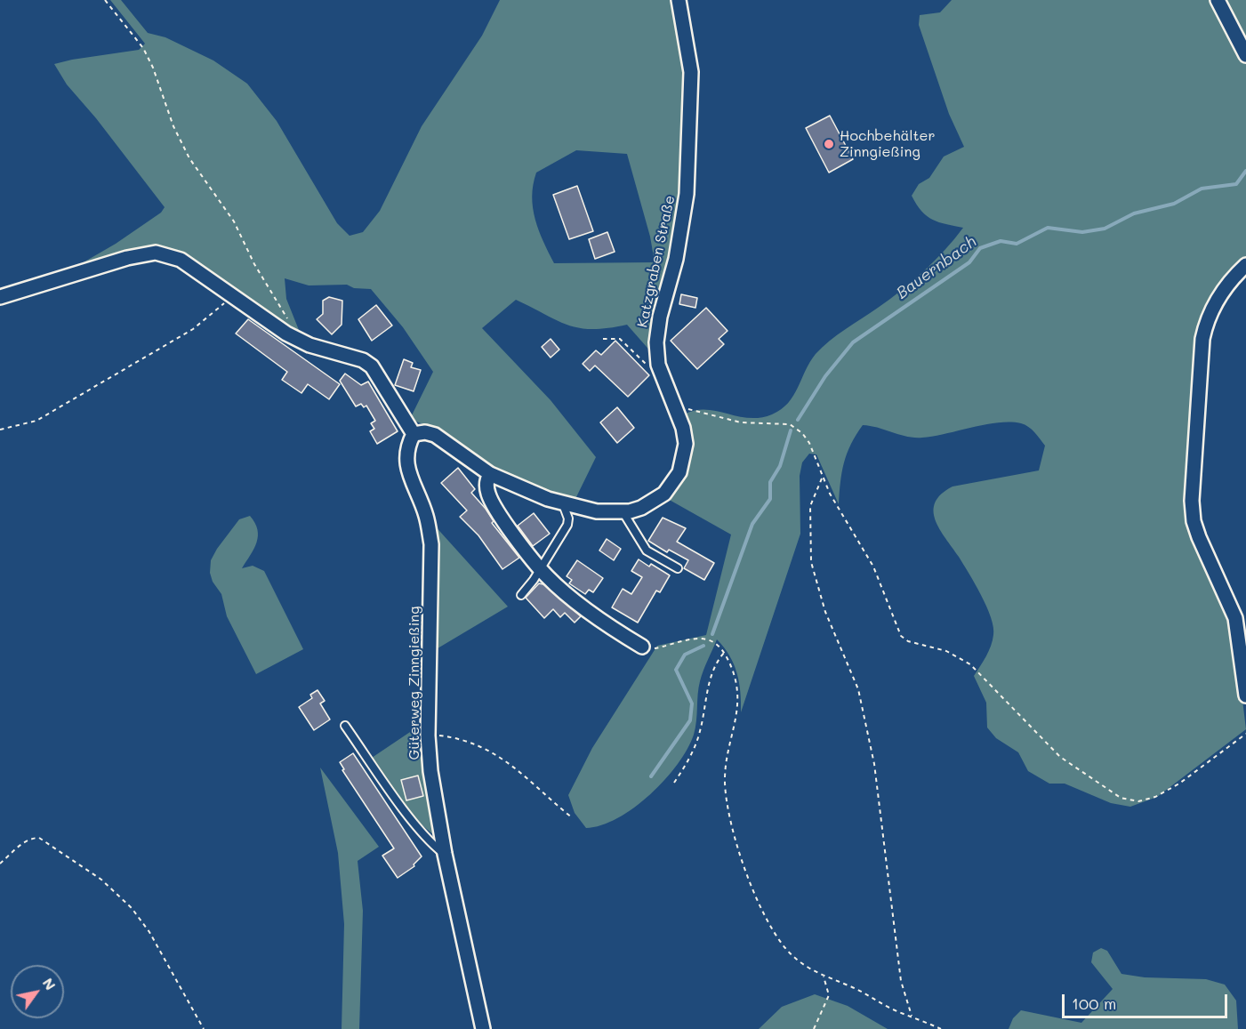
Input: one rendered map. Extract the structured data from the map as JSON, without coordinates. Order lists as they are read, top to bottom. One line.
{"streets":{"street":["Katzgraben Straße","Güterweg Zinngießing"]},"crossings":[["Katzgraben Straße","Güterweg Zinngießing"]],"water":["Bauernbach"],"places":["Hochbehälter Zinngießing"],"scale_bar":"100 m","north":"top right"}
